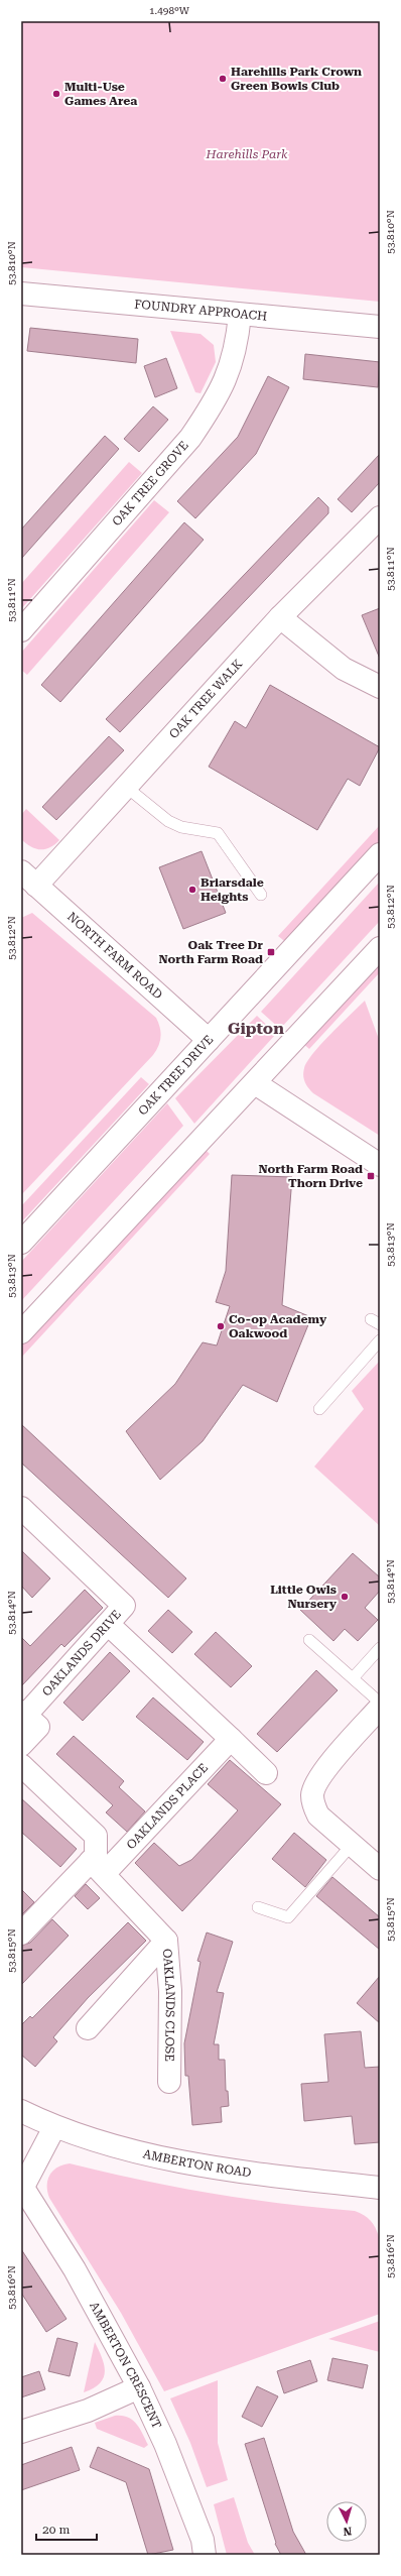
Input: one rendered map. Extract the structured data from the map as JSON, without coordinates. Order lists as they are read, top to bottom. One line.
{"streets":{"street":["FOUNDRY APPROACH","OAK TREE GROVE","OAK TREE WALK","NORTH FARM ROAD","OAK TREE DRIVE","OAKLANDS DRIVE","OAKLANDS PLACE","OAKLANDS CLOSE","AMBERTON ROAD","AMBERTON CRESCENT"]},"crossings":[["FOUNDRY APPROACH","OAK TREE GROVE"],["OAK TREE WALK","NORTH FARM ROAD"],["NORTH FARM ROAD","OAK TREE DRIVE"],["OAKLANDS PLACE","OAKLANDS CLOSE"],["AMBERTON ROAD","AMBERTON CRESCENT"]],"districts":["Gipton"],"parks":["Harehills Park"],"places":{"other":["Harehills Park Crown Green Bowls Club","Multi-Use Games Area","Briarsdale Heights","Co-op Academy Oakwood","Little Owls Nursery"],"transit":["Oak Tree Dr North Farm Road","North Farm Road Thorn Drive"]},"scale_bar":"20 m","north":"bottom","coordinates":["1.498°W","53.810°N","53.811°N","53.812°N","53.813°N","53.814°N","53.815°N","53.816°N"]}
